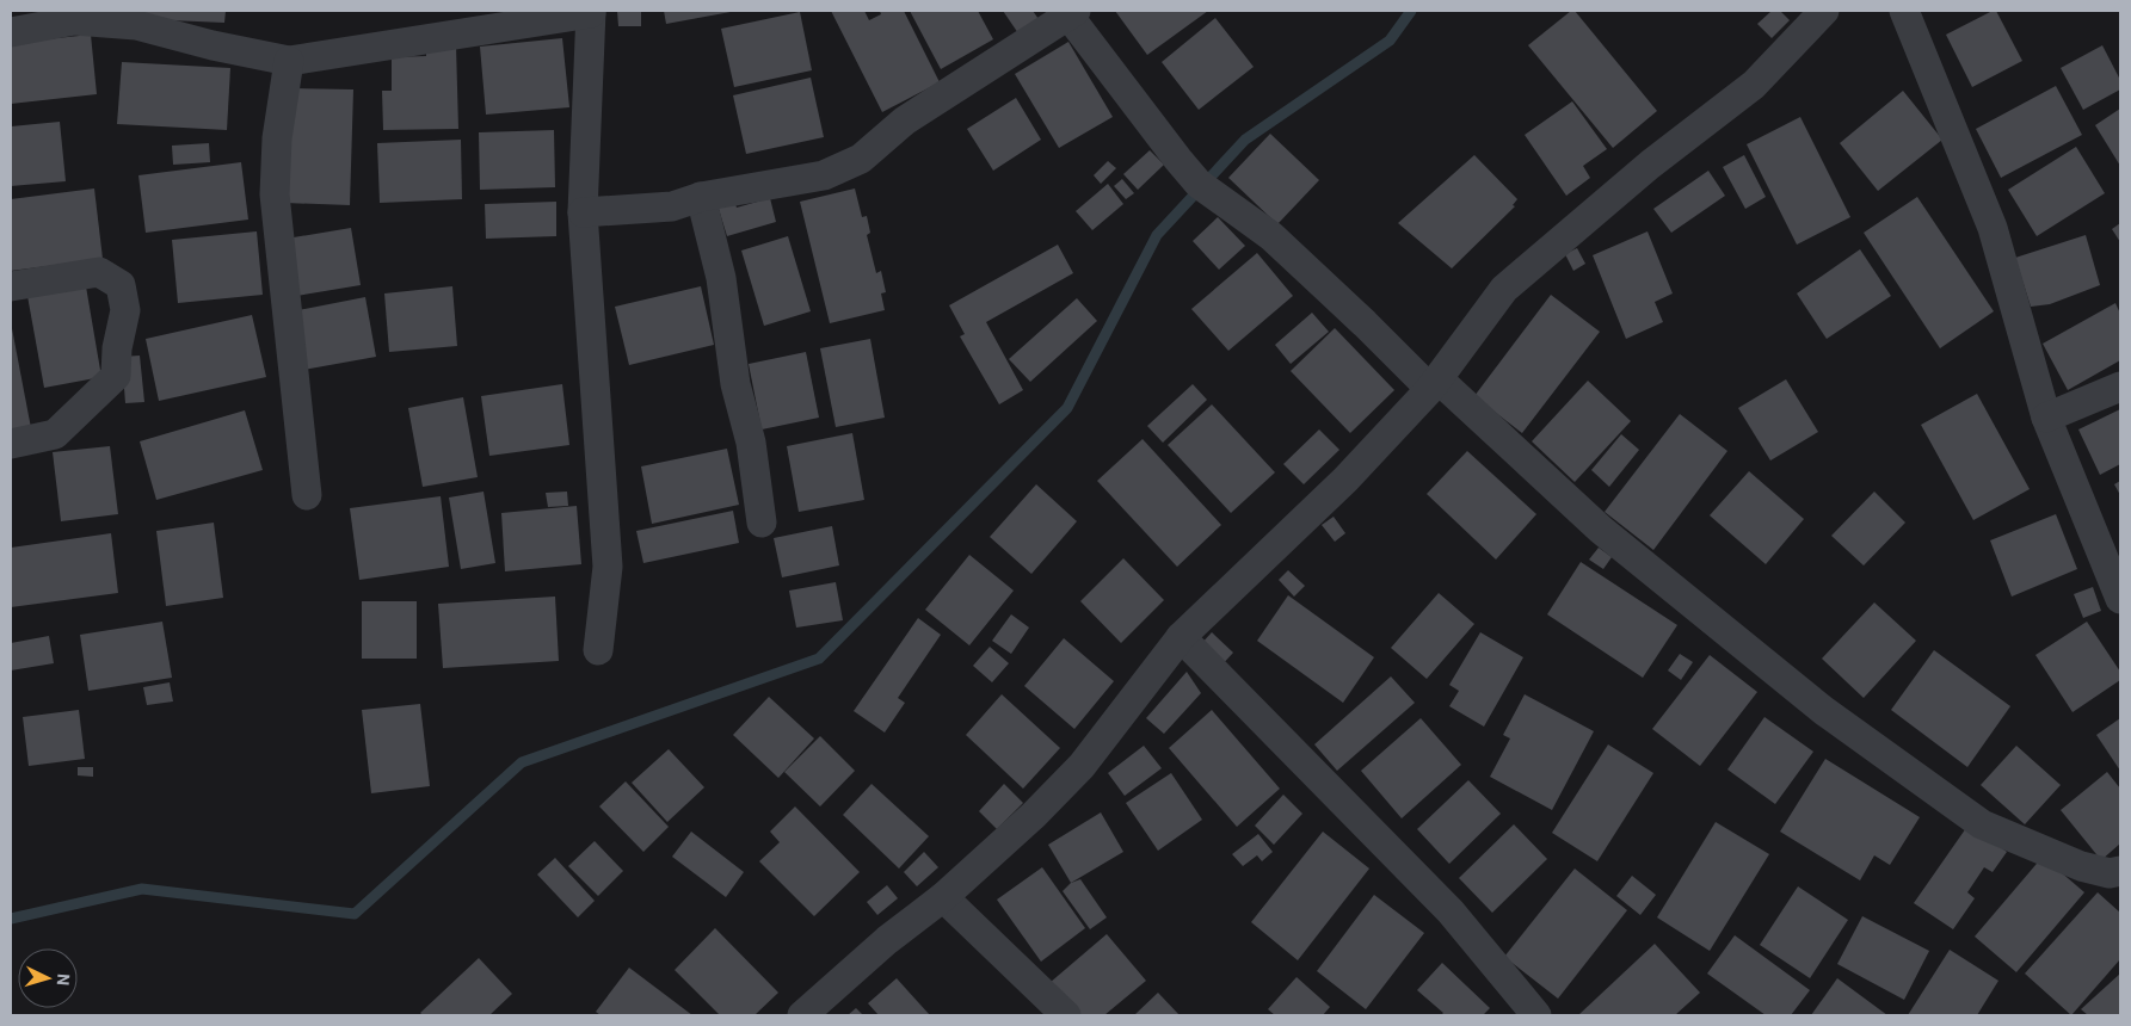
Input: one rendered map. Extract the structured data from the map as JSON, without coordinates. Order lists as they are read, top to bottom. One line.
{"north":"right"}
